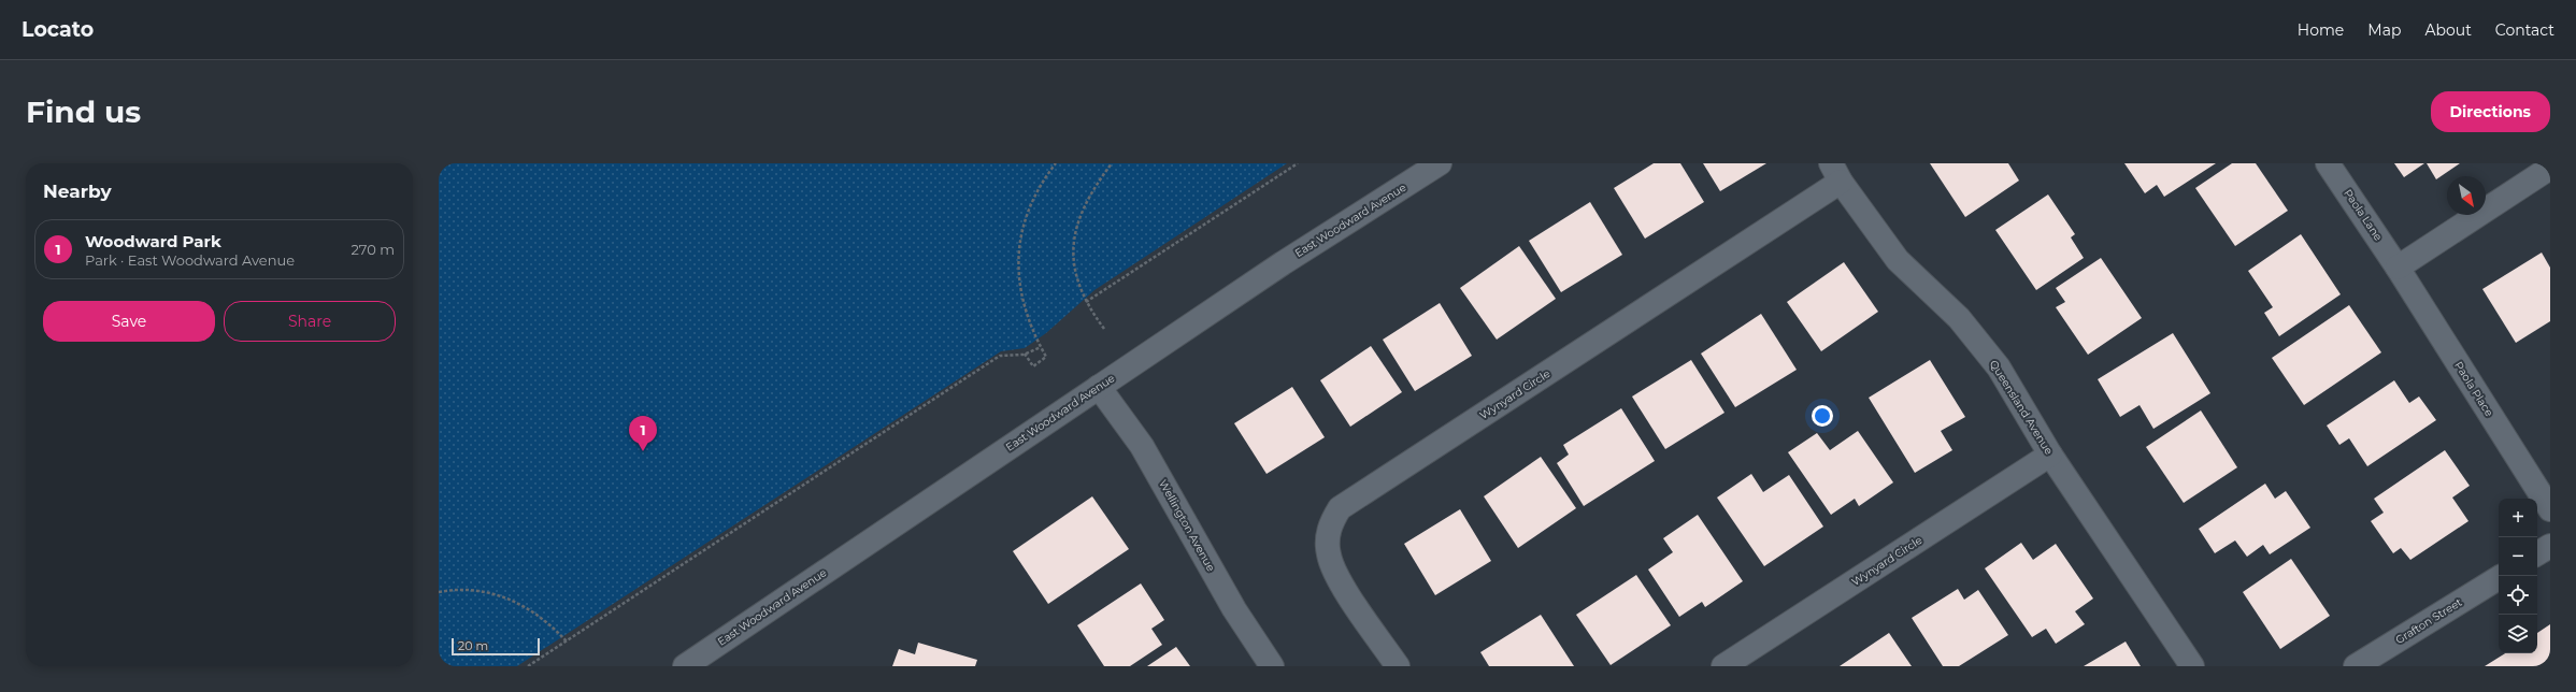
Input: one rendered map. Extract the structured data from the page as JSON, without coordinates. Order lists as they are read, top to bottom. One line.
{"streets":{"street":["Paola Lane","East Woodward Avenue","Paola Place","Wynyard Circle","Queensland Avenue","Wellington Avenue","Grafton Street"]},"crossings":[["Paola Lane","Paola Place"],["East Woodward Avenue","Wellington Avenue"],["Wynyard Circle","Queensland Avenue"]],"scale_bar":"20 m","north":"bottom right","page":{"header":"Locato","nav":["Home","Map","About","Contact"],"buttons":["Directions",["Save","Share"]],"title":"Find us","heading":"Nearby","list":[{"mark":"1","name":"Woodward Park","note":"Park · East Woodward Avenue","value":"270 m"}],"pins":"1","map_buttons":["+","−"],"scale":"20 m"}}
